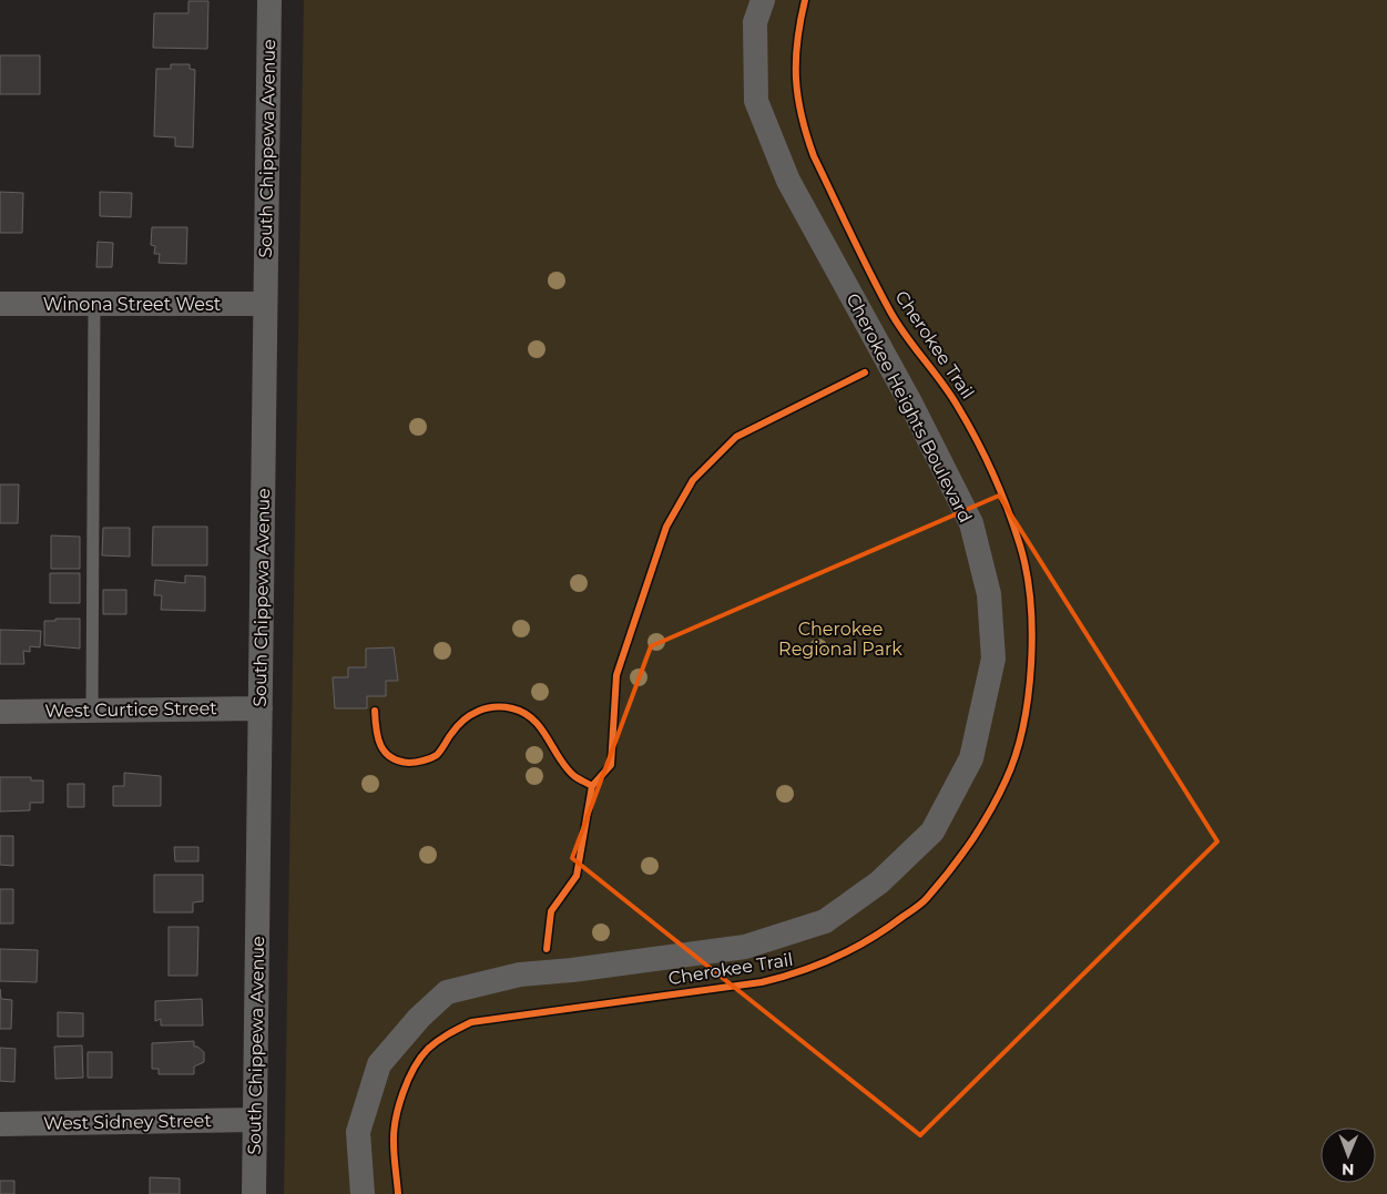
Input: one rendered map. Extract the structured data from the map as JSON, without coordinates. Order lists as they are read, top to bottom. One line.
{"streets":{"street":["South Chippewa Avenue","Winona Street West","Cherokee Heights Boulevard","West Curtice Street","West Sidney Street"],"cycle path":["Cherokee Trail"]},"crossings":[["South Chippewa Avenue","Winona Street West"],["South Chippewa Avenue","West Curtice Street"],["South Chippewa Avenue","West Sidney Street"]],"parks":["Cherokee Regional Park"],"north":"bottom"}
